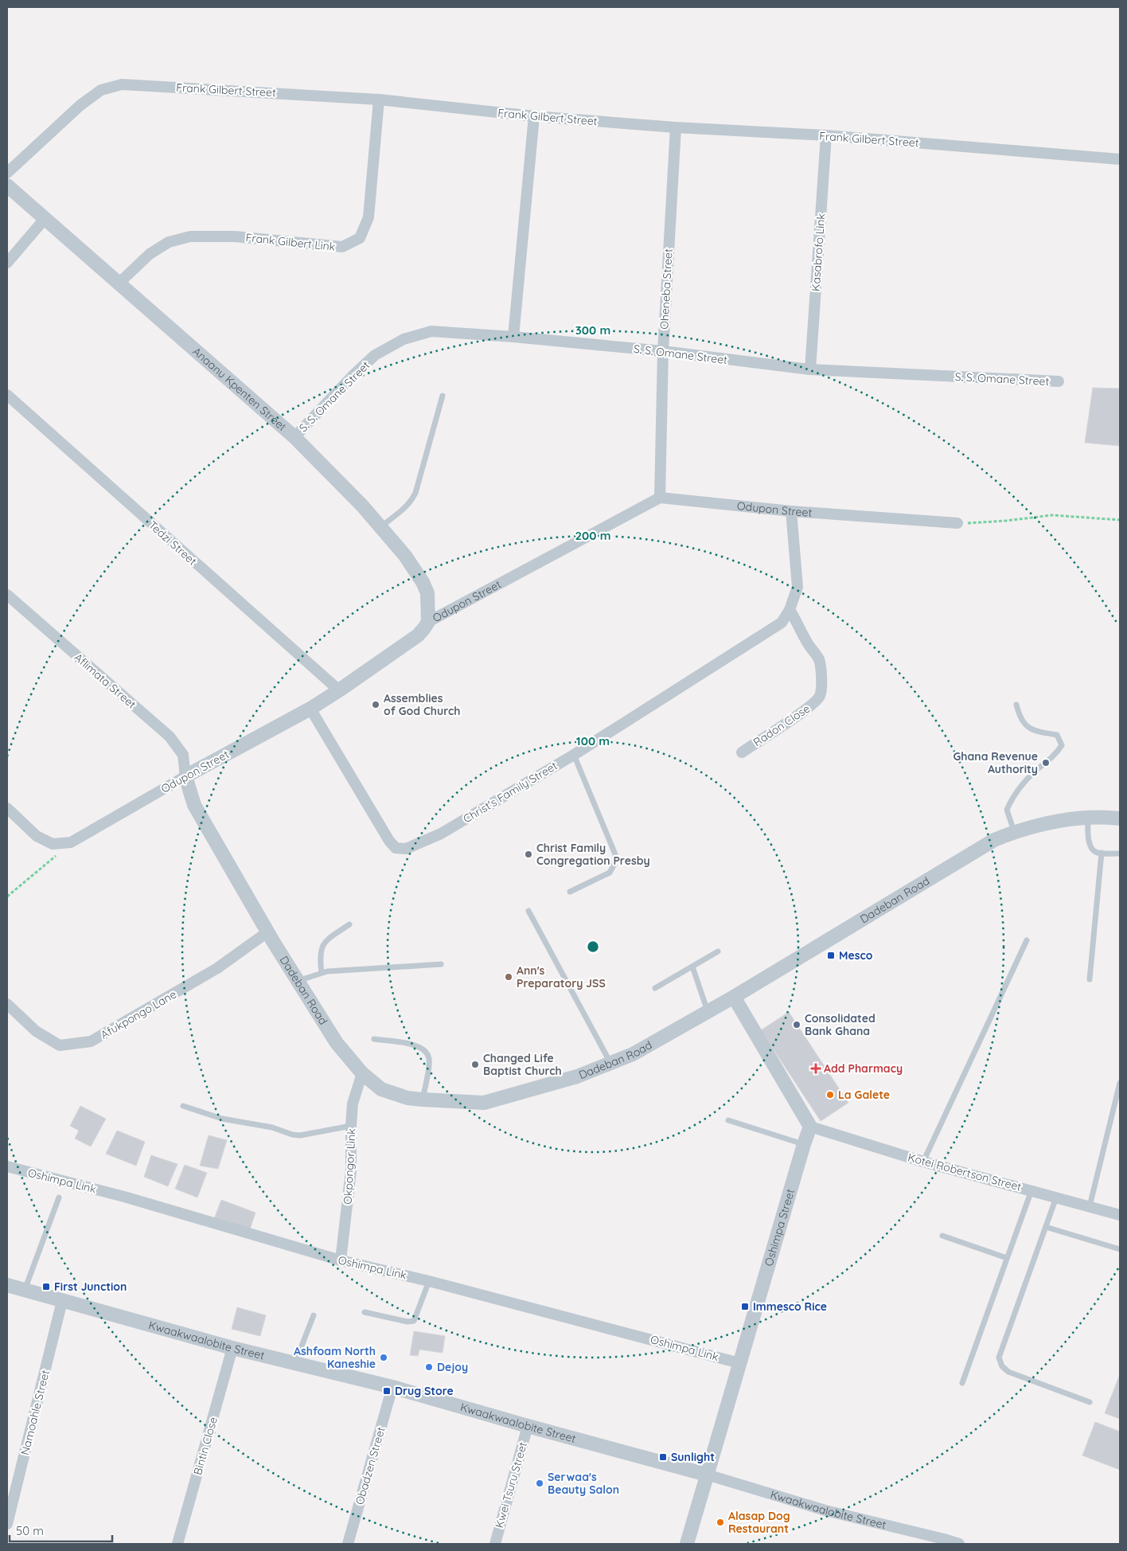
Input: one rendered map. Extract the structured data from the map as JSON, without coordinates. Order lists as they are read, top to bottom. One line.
{"streets":{"street":["Frank Gilbert Street","Frank Gilbert Link","Kasabrofo Link","Oheneba Street","S. S. Omane Street","Anaanu Kpenten Street","Odupon Street","Tedzi Street","Aflimata Street","Radon Close","Christ's Family Street","Dadeban Road","Afukpongo Lane","Okpongor Link","Kotei Robertson Street","Oshimpa Link","Oshimpa Street","Kwaakwaalobite Street","Namoahle Street","Bintin Close","Obadzen Street","Kwei Tsuru Street"]},"crossings":[["Frank Gilbert Street","Frank Gilbert Link"],["Frank Gilbert Street","Kasabrofo Link"],["Frank Gilbert Street","Oheneba Street"],["Frank Gilbert Link","Anaanu Kpenten Street"],["Kasabrofo Link","S. S. Omane Street"],["Oheneba Street","S. S. Omane Street"],["Oheneba Street","Odupon Street"],["S. S. Omane Street","Anaanu Kpenten Street"],["Anaanu Kpenten Street","Odupon Street"],["Odupon Street","Tedzi Street"],["Odupon Street","Aflimata Street"],["Odupon Street","Christ's Family Street"],["Odupon Street","Dadeban Road"],["Aflimata Street","Dadeban Road"],["Radon Close","Christ's Family Street"],["Dadeban Road","Afukpongo Lane"],["Dadeban Road","Okpongor Link"],["Okpongor Link","Oshimpa Link"],["Kotei Robertson Street","Oshimpa Street"],["Oshimpa Link","Oshimpa Street"],["Oshimpa Street","Kwaakwaalobite Street"],["Kwaakwaalobite Street","Namoahle Street"],["Kwaakwaalobite Street","Bintin Close"],["Kwaakwaalobite Street","Obadzen Street"],["Kwaakwaalobite Street","Kwei Tsuru Street"]],"places":{"other":["Assemblies of God Church","Ghana Revenue Authority","Christ Family Congregation Presby","Ann's Preparatory JSS","Consolidated Bank Ghana","Changed Life Baptist Church","La Galete","Ashfoam North Kaneshie","Dejoy","Serwaa's Beauty Salon","Alasap Dog Restaurant"],"transit":["Mesco","First Junction","Immesco Rice","Drug Store","Sunlight"],"health":["Add Pharmacy"]},"scale_bar":"50 m","rings":["300 m","200 m","100 m"]}
